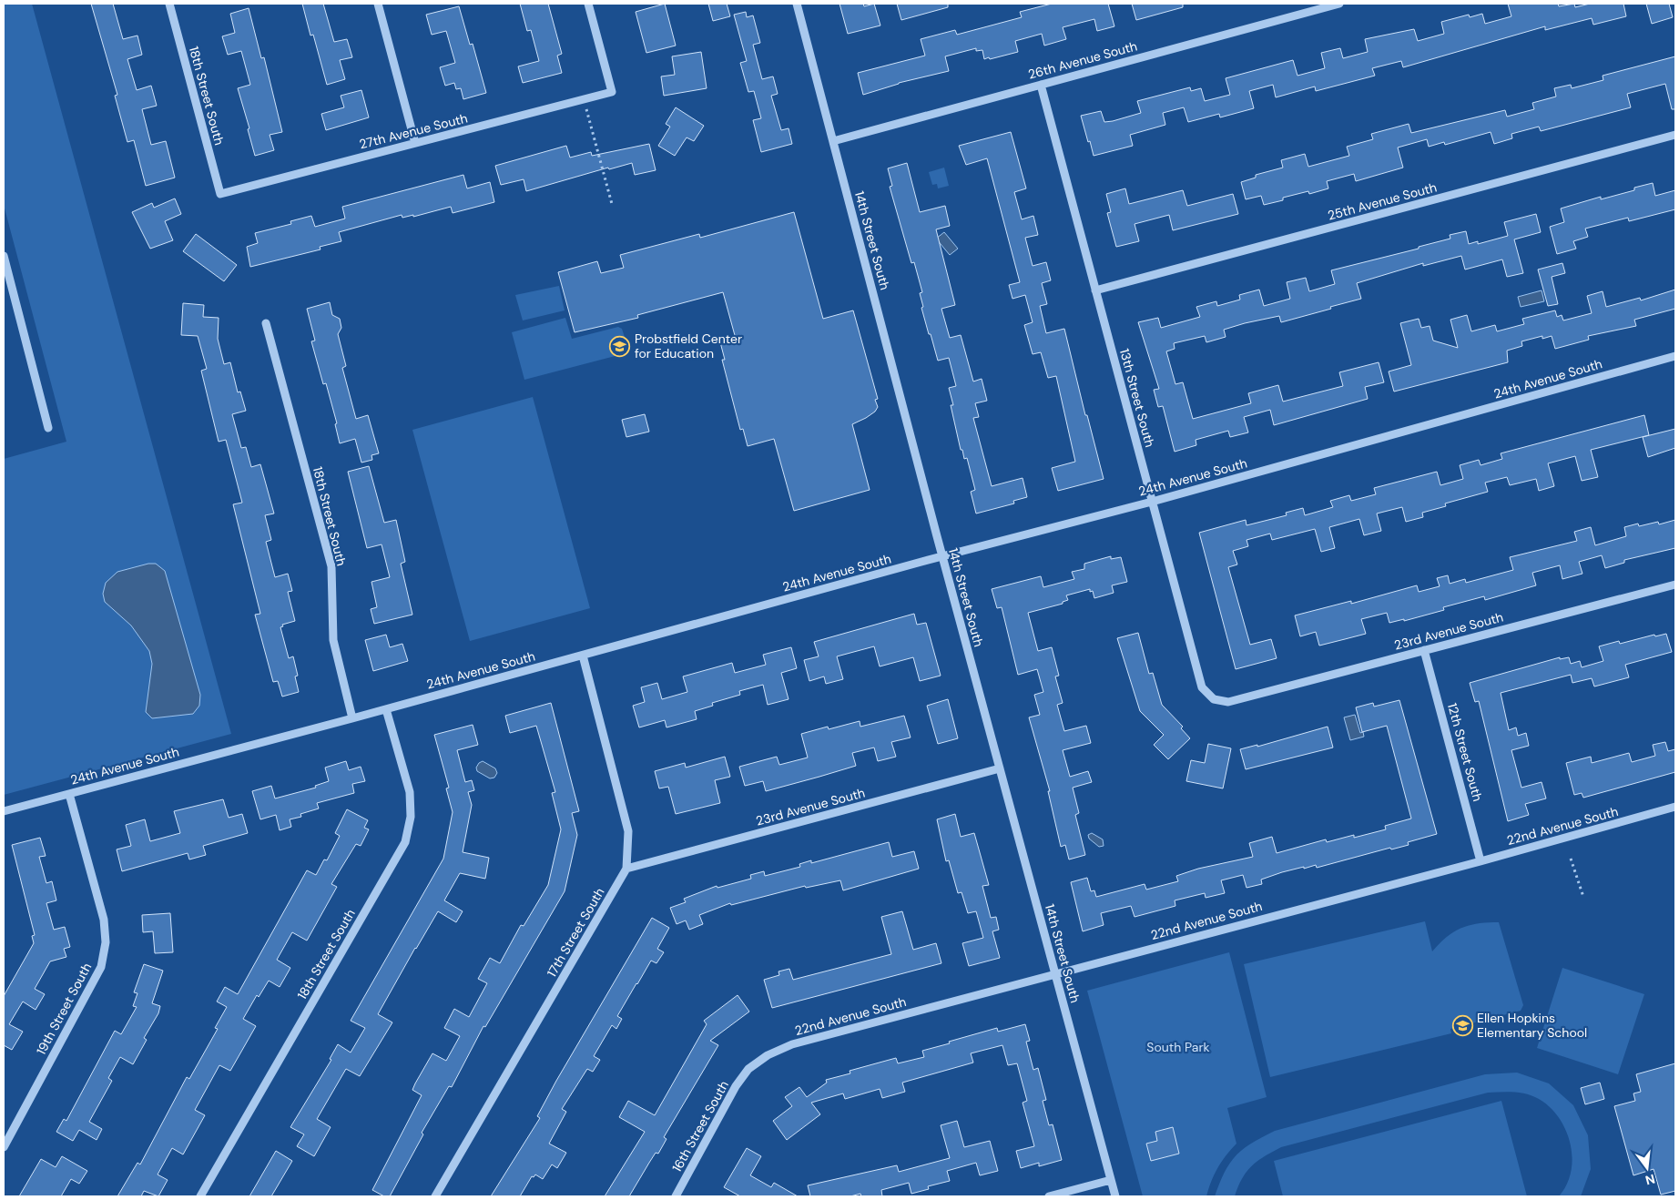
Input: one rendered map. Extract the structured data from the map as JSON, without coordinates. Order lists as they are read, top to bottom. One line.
{"streets":{"street":["26th Avenue South","18th Street South","27th Avenue South","25th Avenue South","14th Street South","24th Avenue South","13th Street South","23rd Avenue South","12th Street South","22nd Avenue South","17th Street South","19th Street South","16th Street South"]},"crossings":[["26th Avenue South","14th Street South"],["26th Avenue South","13th Street South"],["18th Street South","27th Avenue South"],["18th Street South","24th Avenue South"],["25th Avenue South","13th Street South"],["14th Street South","24th Avenue South"],["14th Street South","23rd Avenue South"],["14th Street South","22nd Avenue South"],["24th Avenue South","13th Street South"],["24th Avenue South","17th Street South"],["24th Avenue South","19th Street South"],["13th Street South","23rd Avenue South"],["23rd Avenue South","12th Street South"],["23rd Avenue South","17th Street South"],["12th Street South","22nd Avenue South"],["22nd Avenue South","16th Street South"]],"parks":["South Park"],"places":{"school or university":["Probstfield Center for Education","Ellen Hopkins Elementary School"]},"north":"bottom"}
